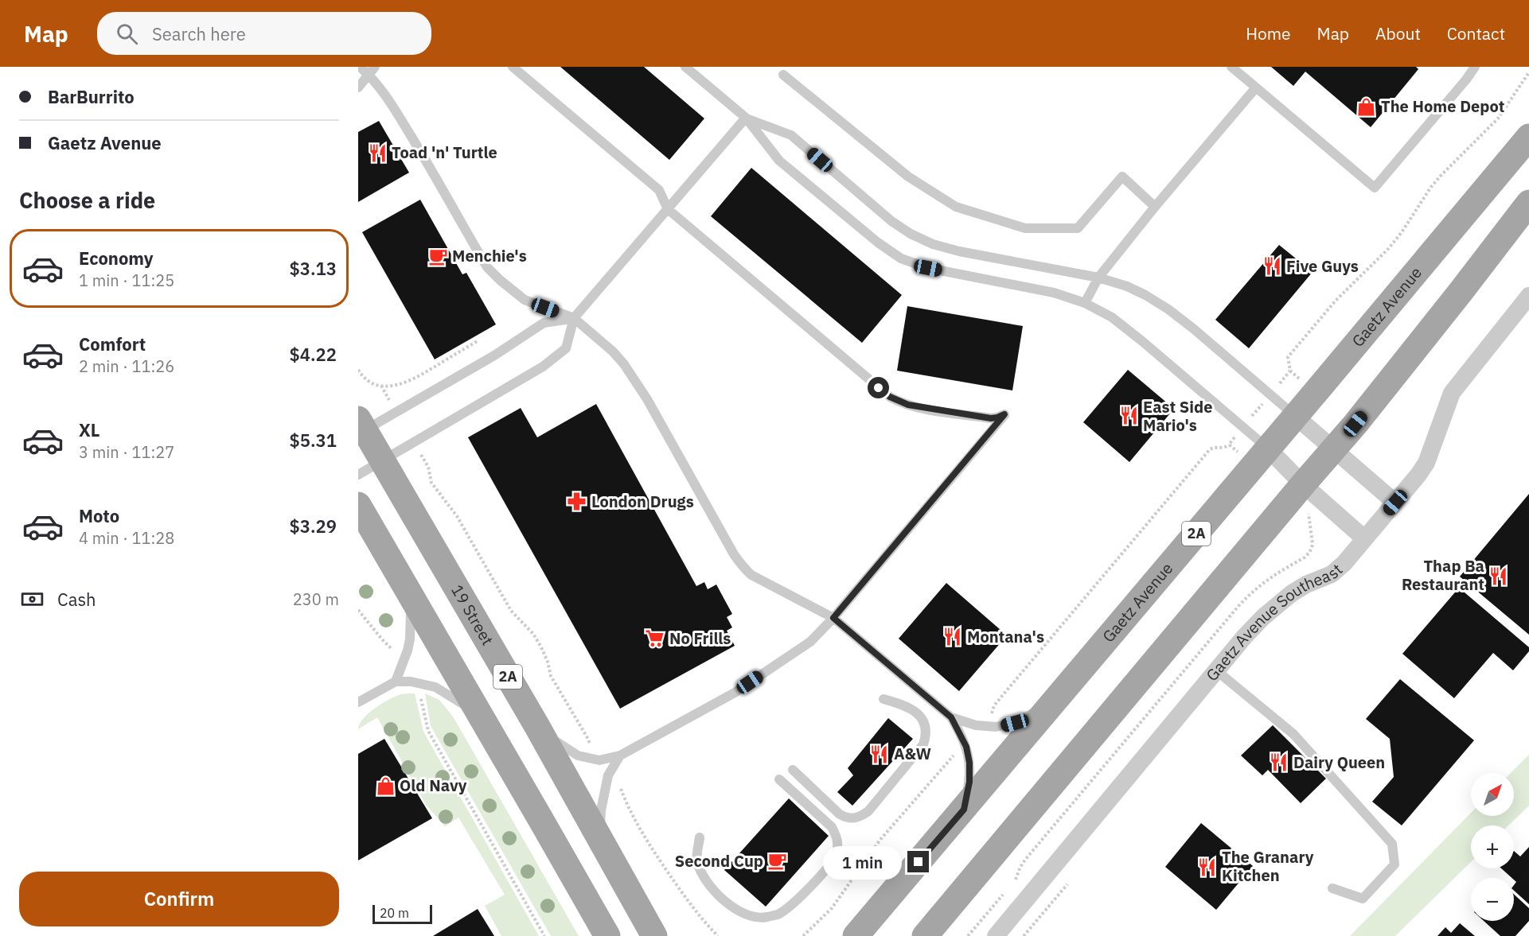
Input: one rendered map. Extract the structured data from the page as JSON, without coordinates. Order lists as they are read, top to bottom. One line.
{"streets":{"main road":["Gaetz Avenue","2A","19 Street"],"street":["Gaetz Avenue Southeast"]},"places":{"shop":["The Home Depot","Old Navy"],"restaurant":["Toad 'n' Turtle","Five Guys","East Side Mario's","Thap Ba Restaurant","Montana's","A&W","Dairy Queen","The Granary Kitchen"],"cafe":["Menchie's","Second Cup"],"pharmacy":["London Drugs"],"supermarket":["No Frills"]},"scale_bar":"20 m","north":"top right","page":{"header":"Map","search":"Search here","nav":["Home","Map","About","Contact"],"banner":["BarBurrito","Gaetz Avenue"],"heading":"Choose a ride","list":[{"name":"Economy","note":"1 min · 11:25","value":"$3.13"},{"name":"Comfort","note":"2 min · 11:26","value":"$4.22"},{"name":"XL","note":"3 min · 11:27","value":"$5.31"},{"name":"Moto","note":"4 min · 11:28","value":"$3.29"}],"pay":["Cash","230 m"],"map_buttons":["+","−"],"bubble":"1 min","buttons":"Confirm","scale":"20 m"}}
